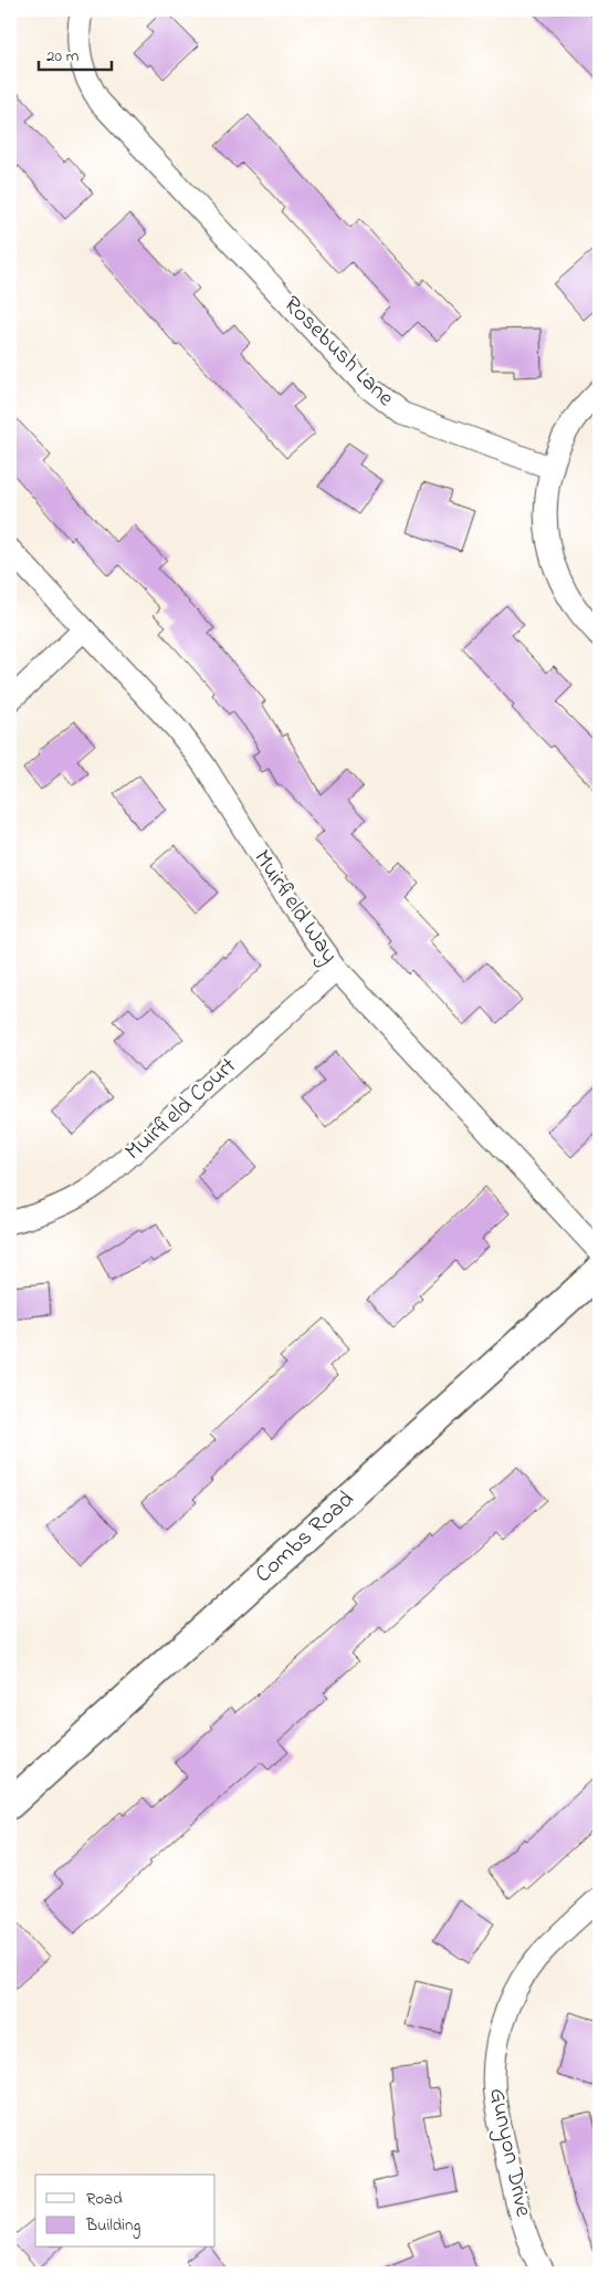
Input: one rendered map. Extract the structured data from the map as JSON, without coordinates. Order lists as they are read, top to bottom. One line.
{"streets":{"street":["Rosebush Lane","Muirfield Way","Muirfield Court","Combs Road","Gunyon Drive"]},"crossings":[["Muirfield Way","Muirfield Court"]],"legend":["Road","Building"],"scale_bar":"20 m"}
